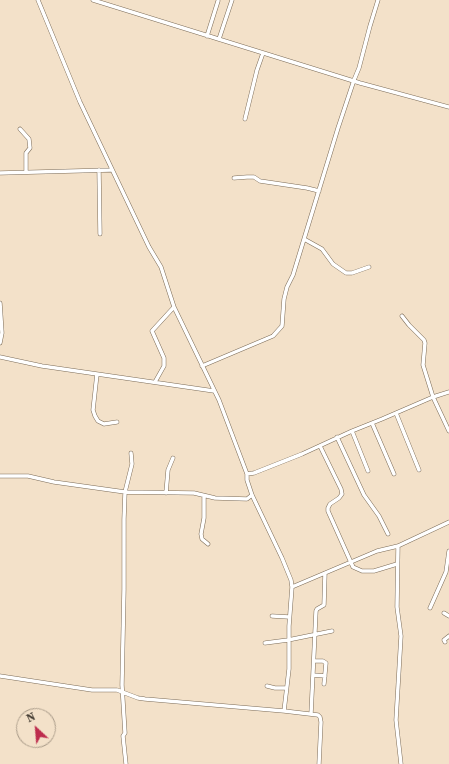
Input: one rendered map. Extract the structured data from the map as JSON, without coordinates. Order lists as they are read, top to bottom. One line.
{"north":"top left"}
